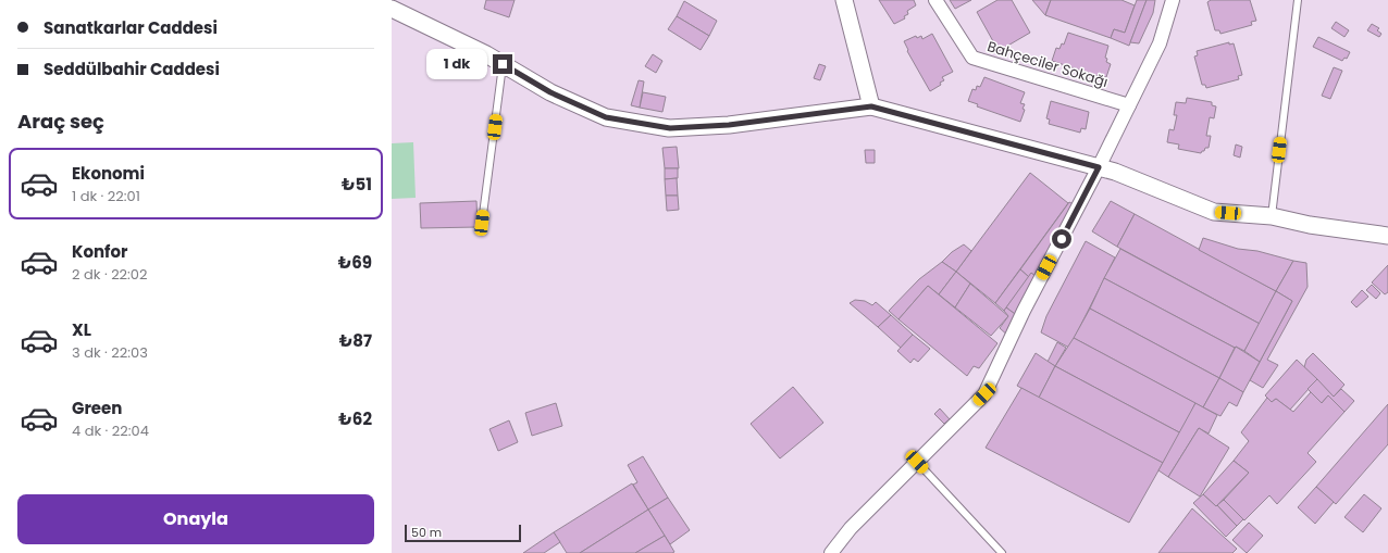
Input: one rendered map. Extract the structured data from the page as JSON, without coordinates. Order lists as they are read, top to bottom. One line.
{"streets":{"street":["Bahçeciler Sokağı"]},"scale_bar":"50 m","page":{"banner":["Sanatkarlar Caddesi","Seddülbahir Caddesi"],"bubble":"1 dk","heading":"Araç seç","list":[{"name":"Ekonomi","note":"1 dk · 22:01","value":"₺51"},{"name":"Konfor","note":"2 dk · 22:02","value":"₺69"},{"name":"XL","note":"3 dk · 22:03","value":"₺87"},{"name":"Green","note":"4 dk · 22:04","value":"₺62"}],"buttons":"Onayla","scale":"50 m"}}
